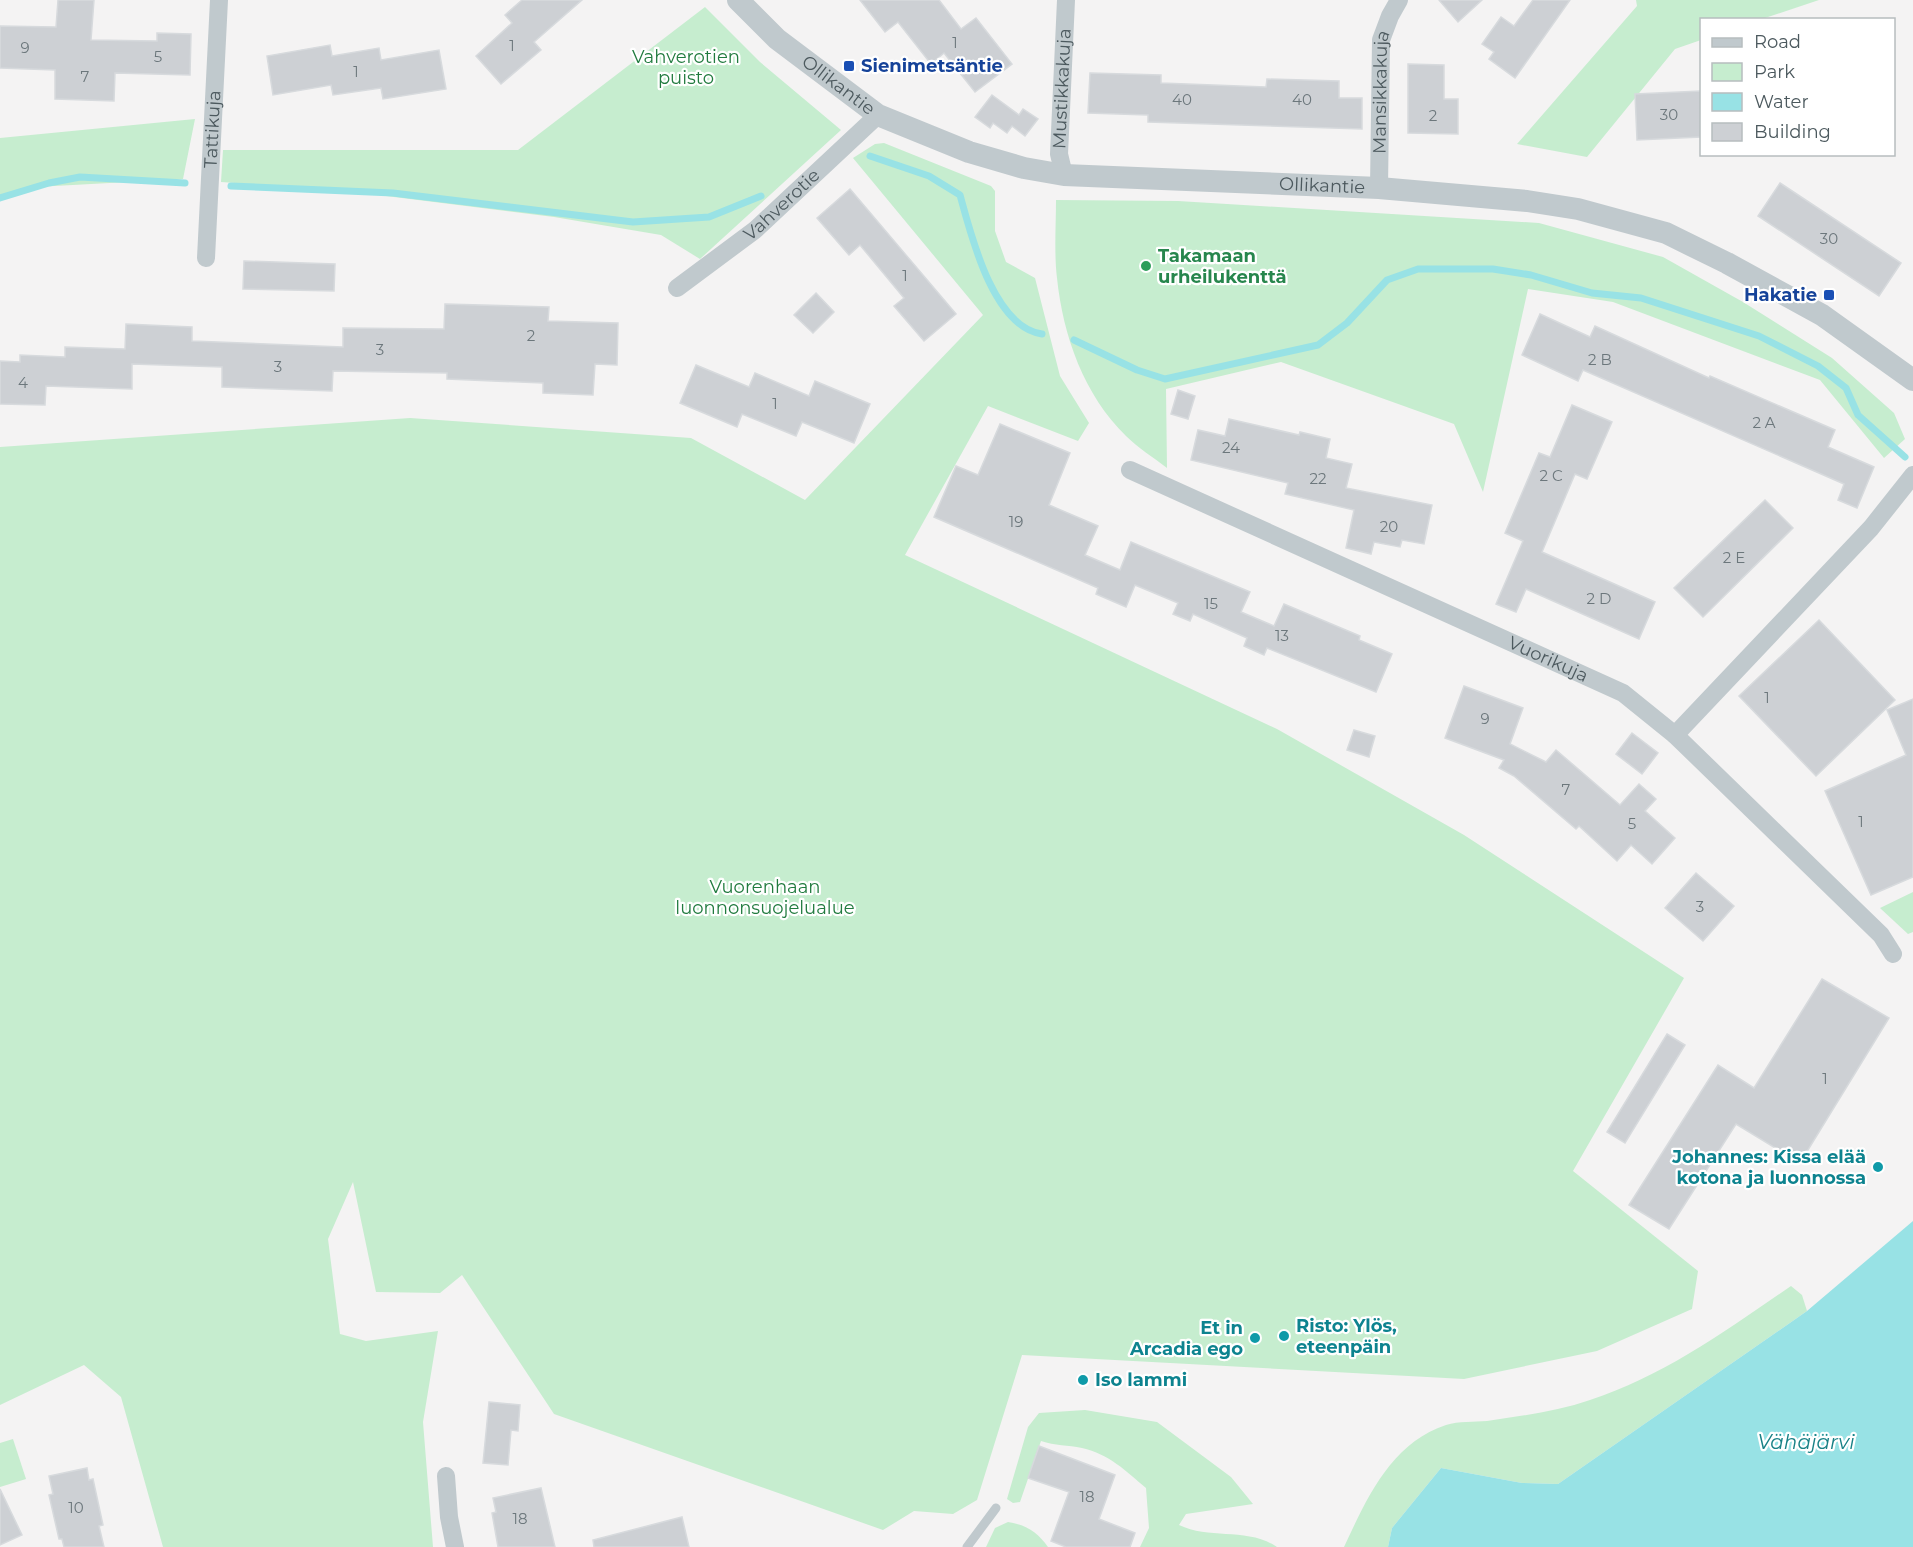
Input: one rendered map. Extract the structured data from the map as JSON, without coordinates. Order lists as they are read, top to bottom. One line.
{"streets":{"street":["Ollikantie","Mustikkakuja","Mansikkakuja","Tattikuja","Vahverotie","Vuorikuja"]},"crossings":[["Ollikantie","Mustikkakuja"],["Ollikantie","Mansikkakuja"],["Ollikantie","Vahverotie"]],"water":["Vähäjärvi"],"parks":["Vahverotien puisto","Vuorenhaan luonnonsuojelualue"],"places":{"transit":["Sienimetsäntie","Hakatie"],"other":["Takamaan urheilukenttä","Johannes: Kissa elää kotona ja luonnossa","Risto: Ylös, eteenpäin","Et in Arcadia ego","Iso lammi"]},"house_numbers":["1","1","9","5","1","7","40","40","30","2","30","1","2","3","2 B","3","4","1","2 A","24","2 C","22","19","20","2 E","2 D","15","13","1","9","7","1","5","3","1","18","10","18"],"legend":["Road","Park","Water","Building"]}
